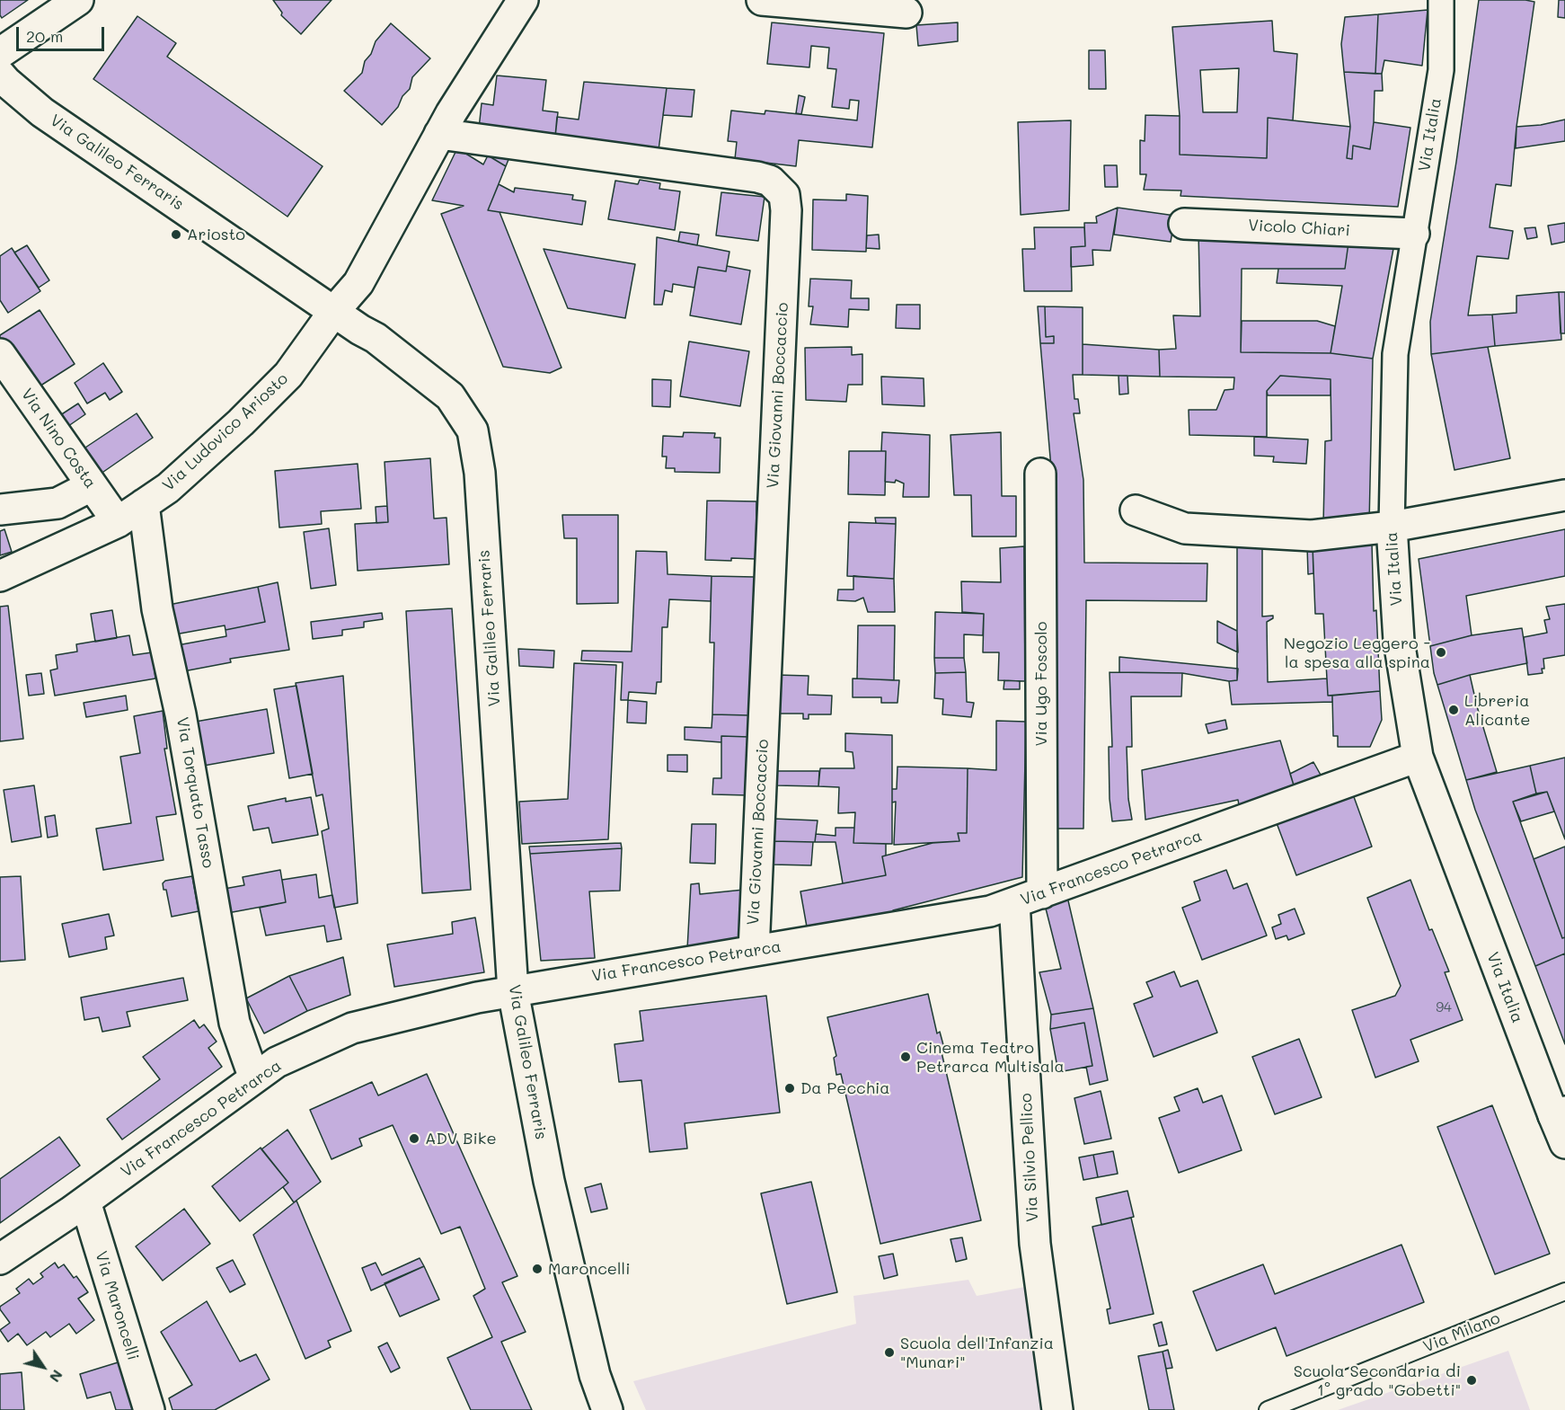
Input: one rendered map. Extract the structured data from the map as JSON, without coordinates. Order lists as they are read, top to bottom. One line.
{"streets":{"street":["Via Italia","Via Galileo Ferraris","Vicolo Chiari","Via Giovanni Boccaccio","Via Ludovico Ariosto","Via Nino Costa","Via Ugo Foscolo","Via Torquato Tasso","Via Francesco Petrarca","Via Silvio Pellico","Via Maroncelli"],"lane":["Via Milano"]},"crossings":[["Via Italia","Vicolo Chiari"],["Via Italia","Via Francesco Petrarca"],["Via Galileo Ferraris","Via Ludovico Ariosto"],["Via Galileo Ferraris","Via Francesco Petrarca"],["Via Giovanni Boccaccio","Via Ludovico Ariosto"],["Via Giovanni Boccaccio","Via Francesco Petrarca"],["Via Ludovico Ariosto","Via Nino Costa"],["Via Ludovico Ariosto","Via Torquato Tasso"],["Via Ugo Foscolo","Via Francesco Petrarca"],["Via Torquato Tasso","Via Francesco Petrarca"],["Via Francesco Petrarca","Via Silvio Pellico"],["Via Francesco Petrarca","Via Maroncelli"]],"places":["Ariosto","Negozio Leggero - la spesa alla spina","Libreria Alicante","Cinema Teatro Petrarca Multisala","Da Pecchia","ADV Bike","Maroncelli","Scuola dell'Infanzia \"Munari\"","Scuola Secondaria di 1° grado \"Gobetti\""],"house_numbers":["94"],"scale_bar":"20 m","north":"bottom right"}
